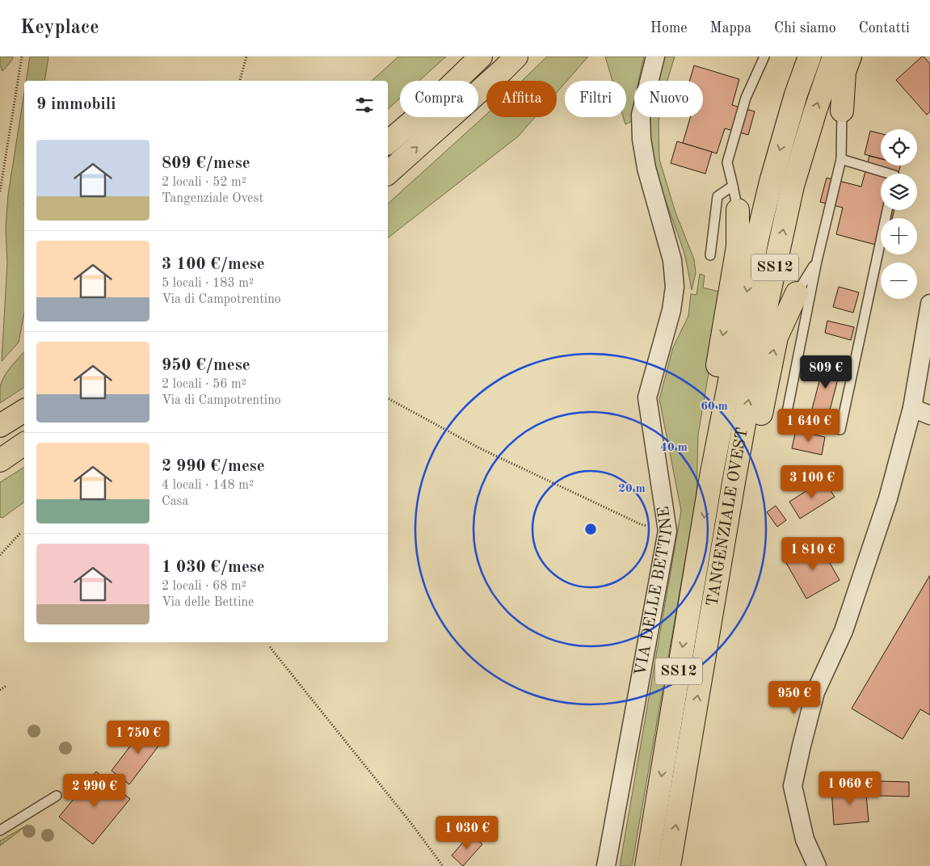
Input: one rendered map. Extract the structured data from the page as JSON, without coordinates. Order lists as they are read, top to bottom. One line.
{"streets":{"highway":["SS12","TANGENZIALE OVEST"],"street":["VIA DELLE BETTINE"]},"page":{"header":"Keyplace","nav":["Home","Mappa","Chi siamo","Contatti"],"chip":["Compra","Affitta","Filtri","Nuovo"],"heading":"9 immobili","map_buttons":["+","−"],"list":[{"name":"809 €/mese","note":"2 locali · 52 m² · Tangenziale Ovest"},{"name":"3 100 €/mese","note":"5 locali · 183 m² · Via di Campotrentino"},{"name":"950 €/mese","note":"2 locali · 56 m² · Via di Campotrentino"},{"name":"2 990 €/mese","note":"4 locali · 148 m² · Casa"},{"name":"1 030 €/mese","note":"2 locali · 68 m² · Via delle Bettine"}],"price":["809 €","1 640 €","3 100 €","1 810 €","950 €","1 750 €","1 060 €","2 990 €","1 030 €"]},"rings":["60 m","40 m","20 m"]}
